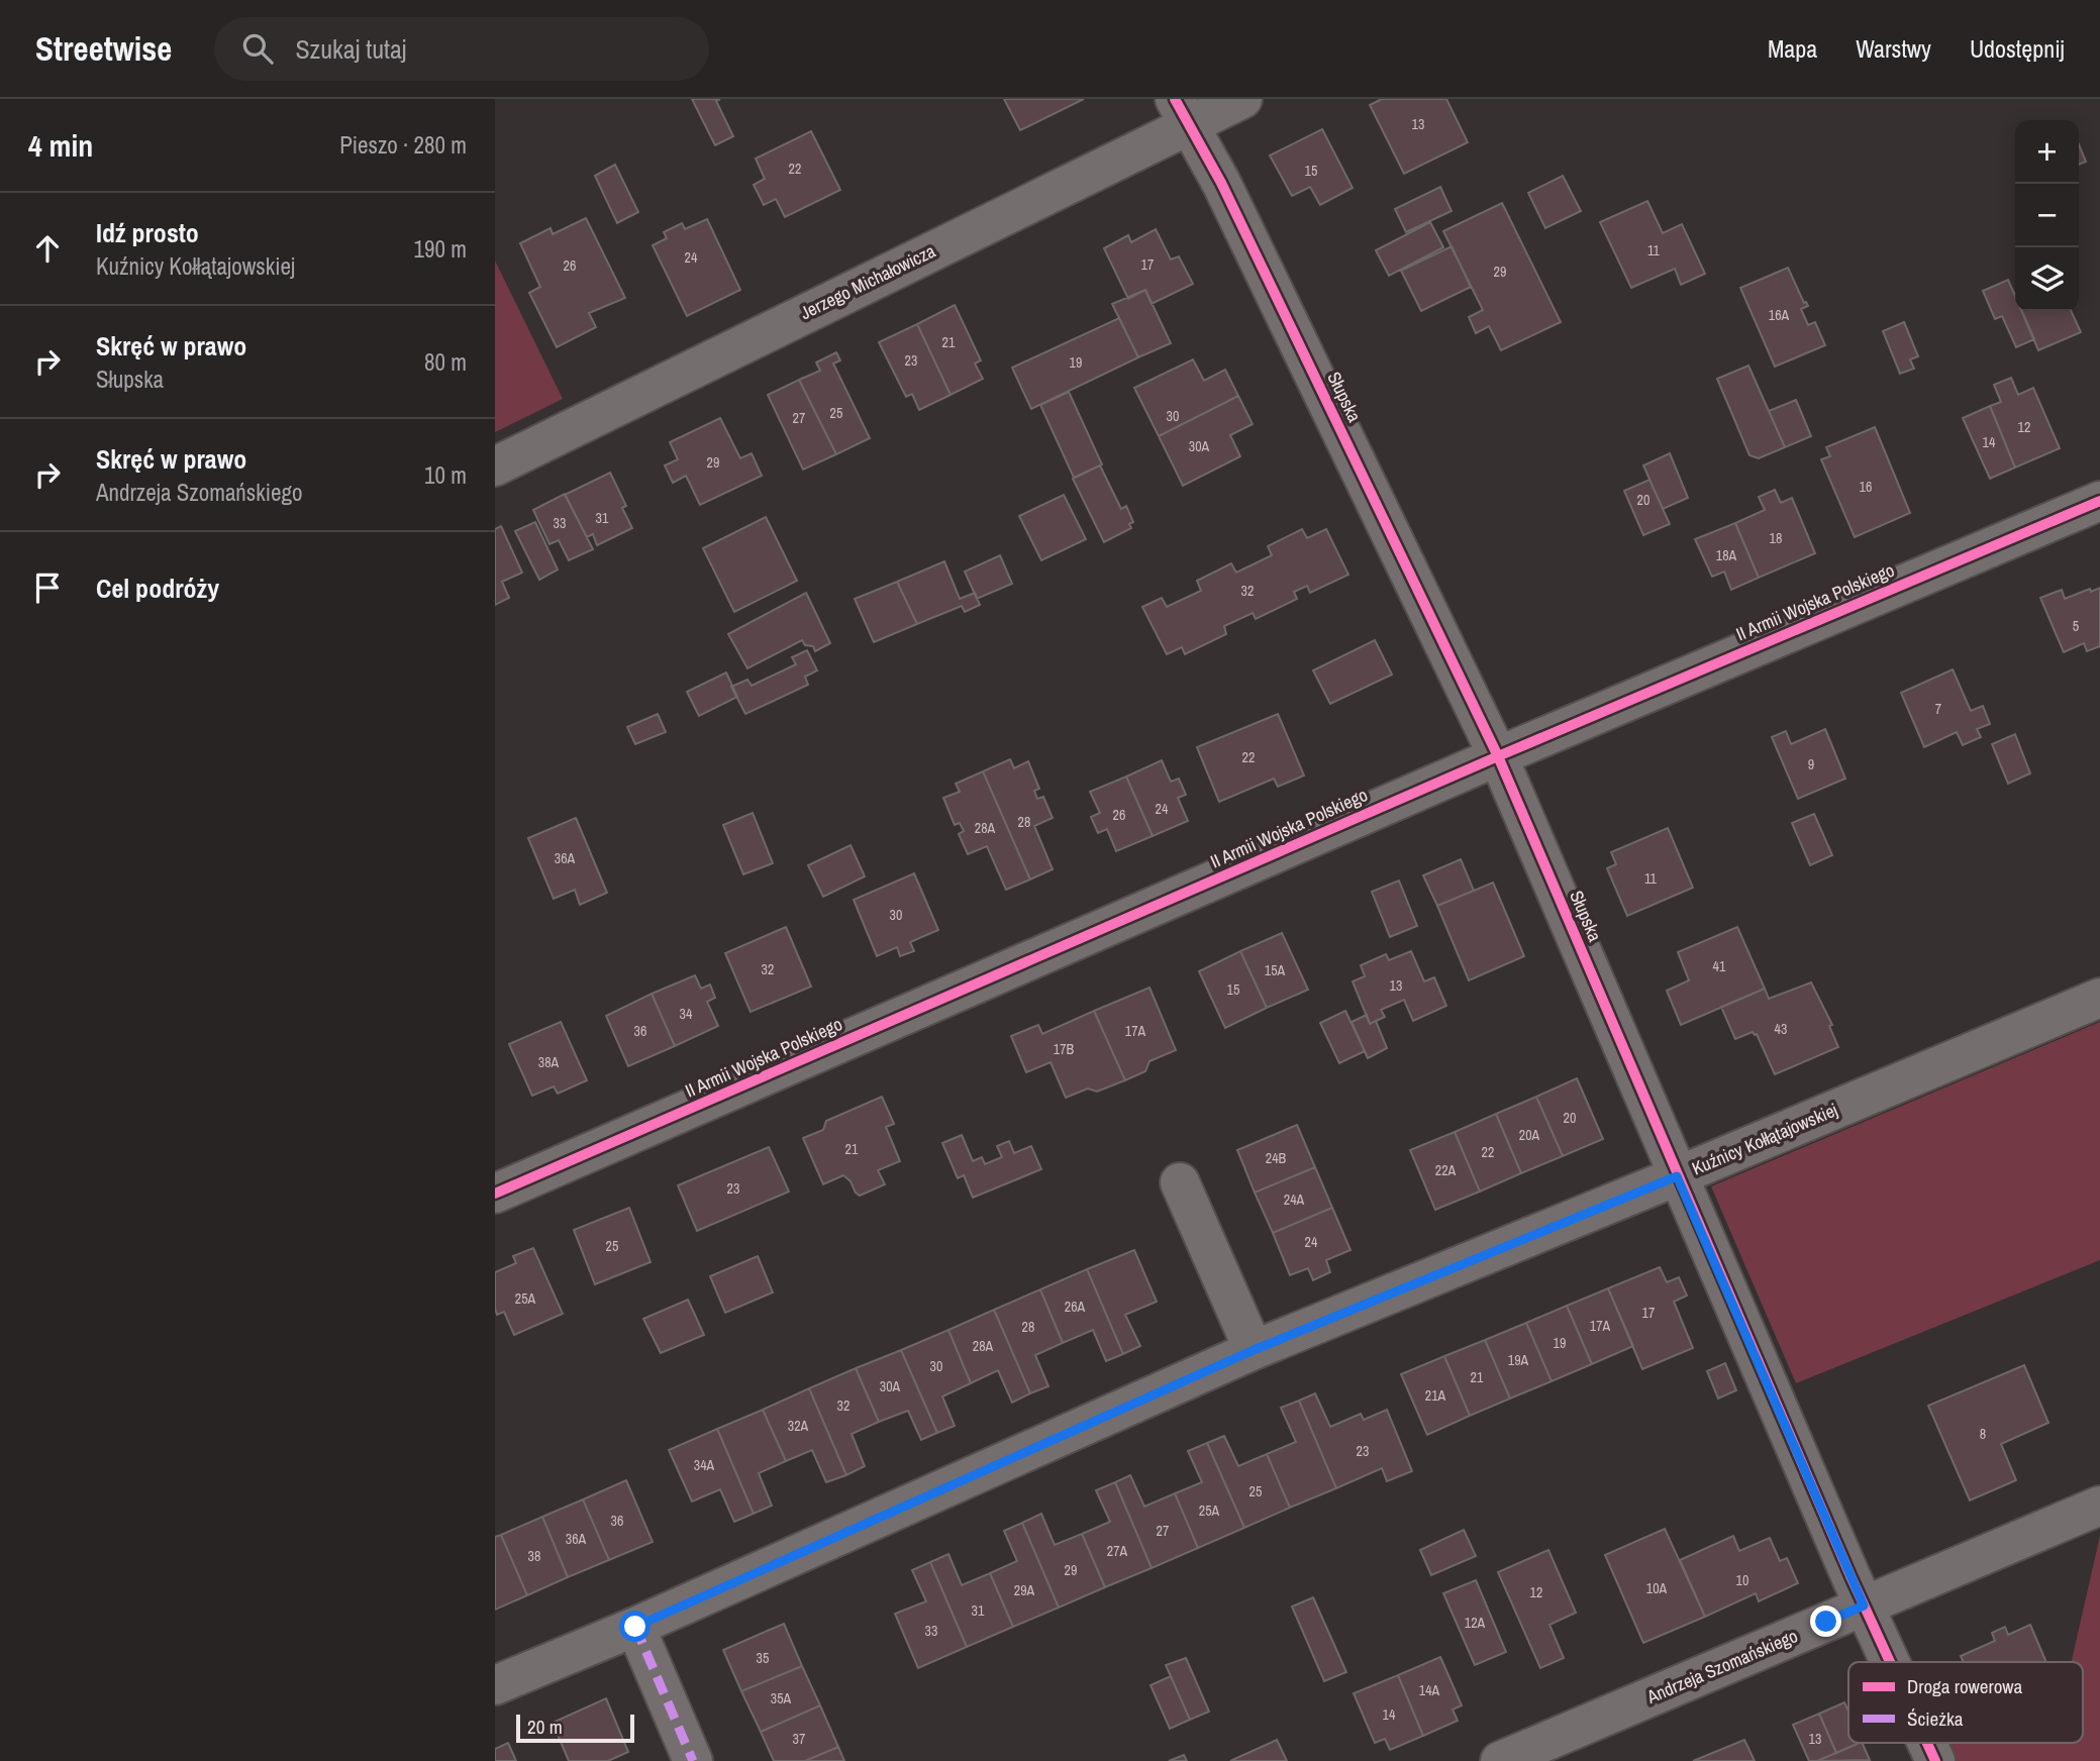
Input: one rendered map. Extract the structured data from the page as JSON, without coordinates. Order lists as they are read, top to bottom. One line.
{"streets":{"street":["Jerzego Michałowicza","Słupska","II Armii Wojska Polskiego","Kuźnicy Kołłątajowskiej","Andrzeja Szomańskiego"]},"crossings":[["Jerzego Michałowicza","Słupska"],["Słupska","II Armii Wojska Polskiego"],["Słupska","Kuźnicy Kołłątajowskiej"],["Słupska","Andrzeja Szomańskiego"]],"house_numbers":["13","22","15","11","24","17","26","29","16A","21","23","19","25","30","27","12","14","30A","29","16","20","31","33","18","18A","32","5","7","22","9","24","26","28","28A","36A","11","30","41","32","15A","13","15","34","43","36","17A","17B","38A","20","20A","21","22","24B","22A","23","24A","24","25","25A","26A","17","17A","28","19","28A","19A","30","21","30A","21A","32","32A","8","23","34A","25","25A","36","27","36A","27A","38","29","10","10A","29A","12","31","12A","33","35","14A","35A","14","37","13"],"legend":["Droga rowerowa","Ścieżka"],"scale_bar":"20 m","page":{"header":"Streetwise","search":"Szukaj tutaj","nav":["Mapa","Warstwy","Udostępnij"],"heading":["4 min","Pieszo · 280 m"],"map_buttons":["+","−"],"list":[["Idź prosto","Kuźnicy Kołłątajowskiej","190 m"],["Skręć w prawo","Słupska","80 m"],["Skręć w prawo","Andrzeja Szomańskiego","10 m"],"Cel podróży"],"scale":"20 m"}}
